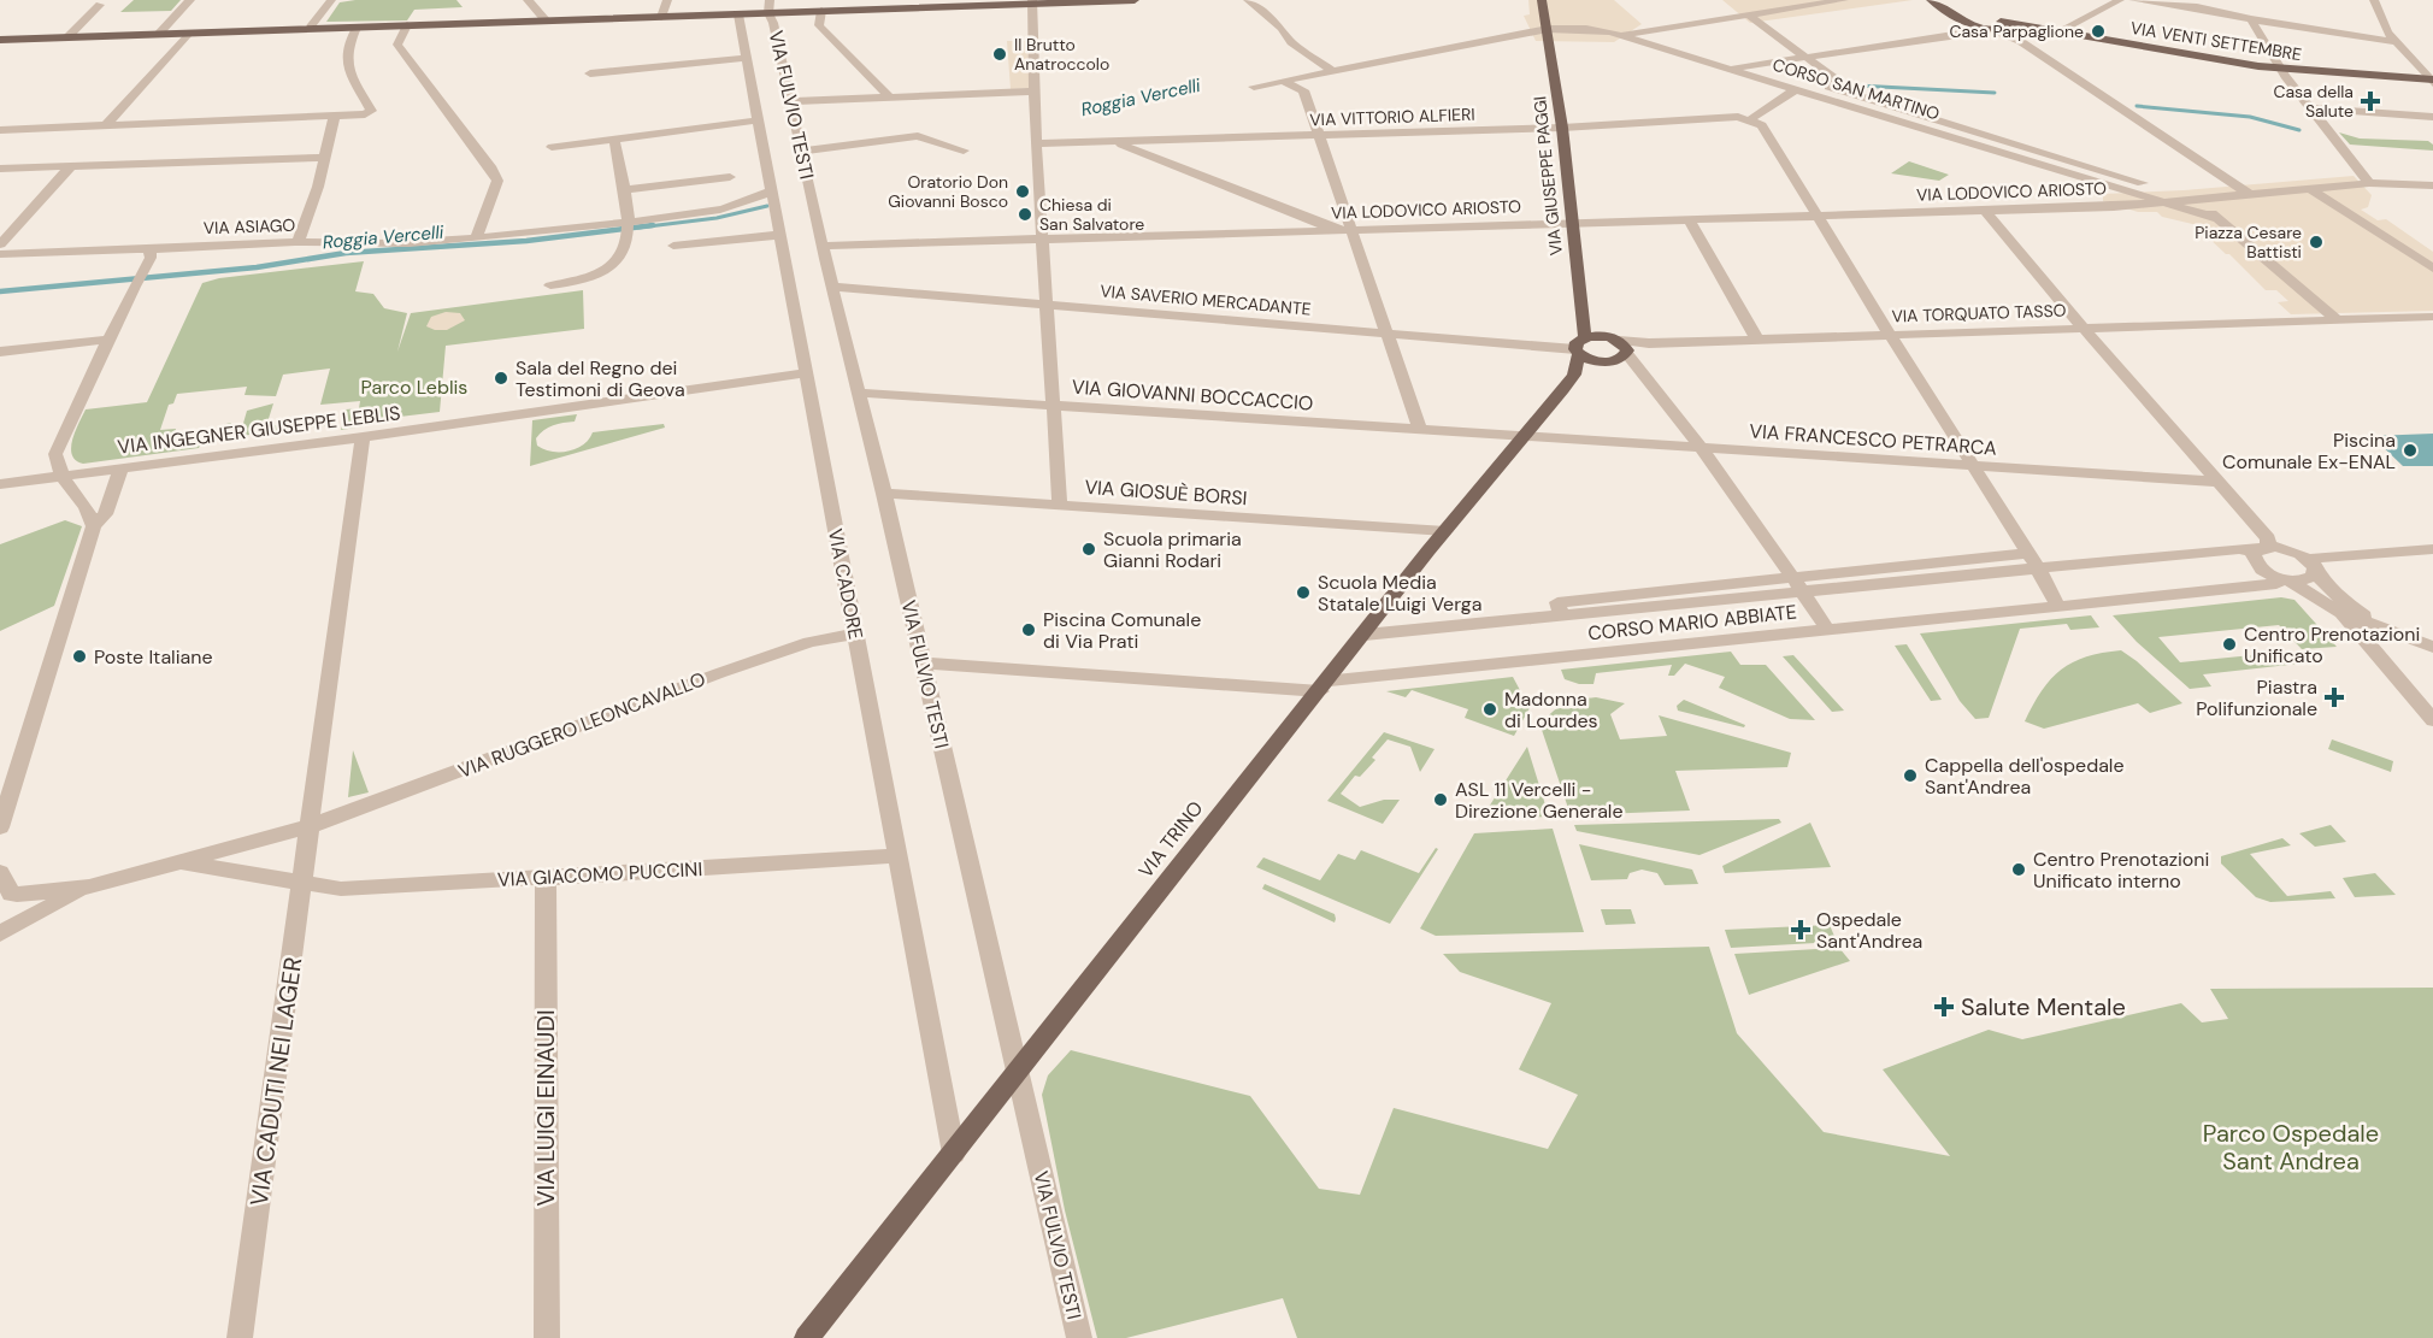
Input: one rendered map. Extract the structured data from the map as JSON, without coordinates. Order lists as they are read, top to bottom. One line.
{"streets":{"main road":["VIA VENTI SETTEMBRE","VIA GIUSEPPE PAGGI","VIA TRINO"],"street":["CORSO SAN MARTINO","VIA FULVIO TESTI","VIA VITTORIO ALFIERI","VIA LODOVICO ARIOSTO","VIA ASIAGO","VIA SAVERIO MERCADANTE","VIA TORQUATO TASSO","VIA GIOVANNI BOCCACCIO","VIA INGEGNER GIUSEPPE LEBLIS","VIA FRANCESCO PETRARCA","VIA GIOSUÈ BORSI","VIA CADORE","CORSO MARIO ABBIATE","VIA RUGGERO LEONCAVALLO","VIA GIACOMO PUCCINI","VIA CADUTI NEI LAGER","VIA LUIGI EINAUDI"]},"crossings":[["CORSO SAN MARTINO","VIA GIUSEPPE PAGGI"],["CORSO SAN MARTINO","VIA LODOVICO ARIOSTO"],["VIA FULVIO TESTI","VIA LODOVICO ARIOSTO"],["VIA FULVIO TESTI","VIA SAVERIO MERCADANTE"],["VIA FULVIO TESTI","VIA GIOVANNI BOCCACCIO"],["VIA FULVIO TESTI","VIA GIOSUÈ BORSI"],["VIA FULVIO TESTI","CORSO MARIO ABBIATE"],["VIA FULVIO TESTI","VIA TRINO"],["VIA VITTORIO ALFIERI","VIA GIUSEPPE PAGGI"],["VIA GIUSEPPE PAGGI","VIA LODOVICO ARIOSTO"],["VIA GIUSEPPE PAGGI","VIA SAVERIO MERCADANTE"],["VIA GIUSEPPE PAGGI","VIA TRINO"],["VIA ASIAGO","VIA CADORE"],["VIA SAVERIO MERCADANTE","VIA TRINO"],["VIA TORQUATO TASSO","VIA TRINO"],["VIA GIOVANNI BOCCACCIO","VIA FRANCESCO PETRARCA"],["VIA GIOVANNI BOCCACCIO","VIA TRINO"],["VIA INGEGNER GIUSEPPE LEBLIS","VIA CADORE"],["VIA INGEGNER GIUSEPPE LEBLIS","VIA CADUTI NEI LAGER"],["VIA FRANCESCO PETRARCA","VIA TRINO"],["VIA GIOSUÈ BORSI","VIA TRINO"],["VIA CADORE","VIA RUGGERO LEONCAVALLO"],["VIA CADORE","VIA TRINO"],["VIA CADORE","VIA GIACOMO PUCCINI"],["CORSO MARIO ABBIATE","VIA TRINO"],["VIA RUGGERO LEONCAVALLO","VIA GIACOMO PUCCINI"],["VIA RUGGERO LEONCAVALLO","VIA CADUTI NEI LAGER"],["VIA GIACOMO PUCCINI","VIA CADUTI NEI LAGER"],["VIA GIACOMO PUCCINI","VIA LUIGI EINAUDI"]],"water":["Roggia Vercelli"],"parks":["Parco Leblis","Parco Ospedale Sant Andrea"],"places":{"other":["Casa Parpaglione","Il Brutto Anatroccolo","Oratorio Don Giovanni Bosco","Chiesa di San Salvatore","Piazza Cesare Battisti","Sala del Regno dei Testimoni di Geova","Piscina Comunale Ex-ENAL","Scuola primaria Gianni Rodari","Scuola Media Statale Luigi Verga","Piscina Comunale di Via Prati","Centro Prenotazioni Unificato","Poste Italiane","Madonna di Lourdes","Cappella dell'ospedale Sant'Andrea","ASL 11 Vercelli - Direzione Generale","Centro Prenotazioni Unificato interno"],"health":["Casa della Salute","Piastra Polifunzionale","Ospedale Sant'Andrea","Salute Mentale"]}}
